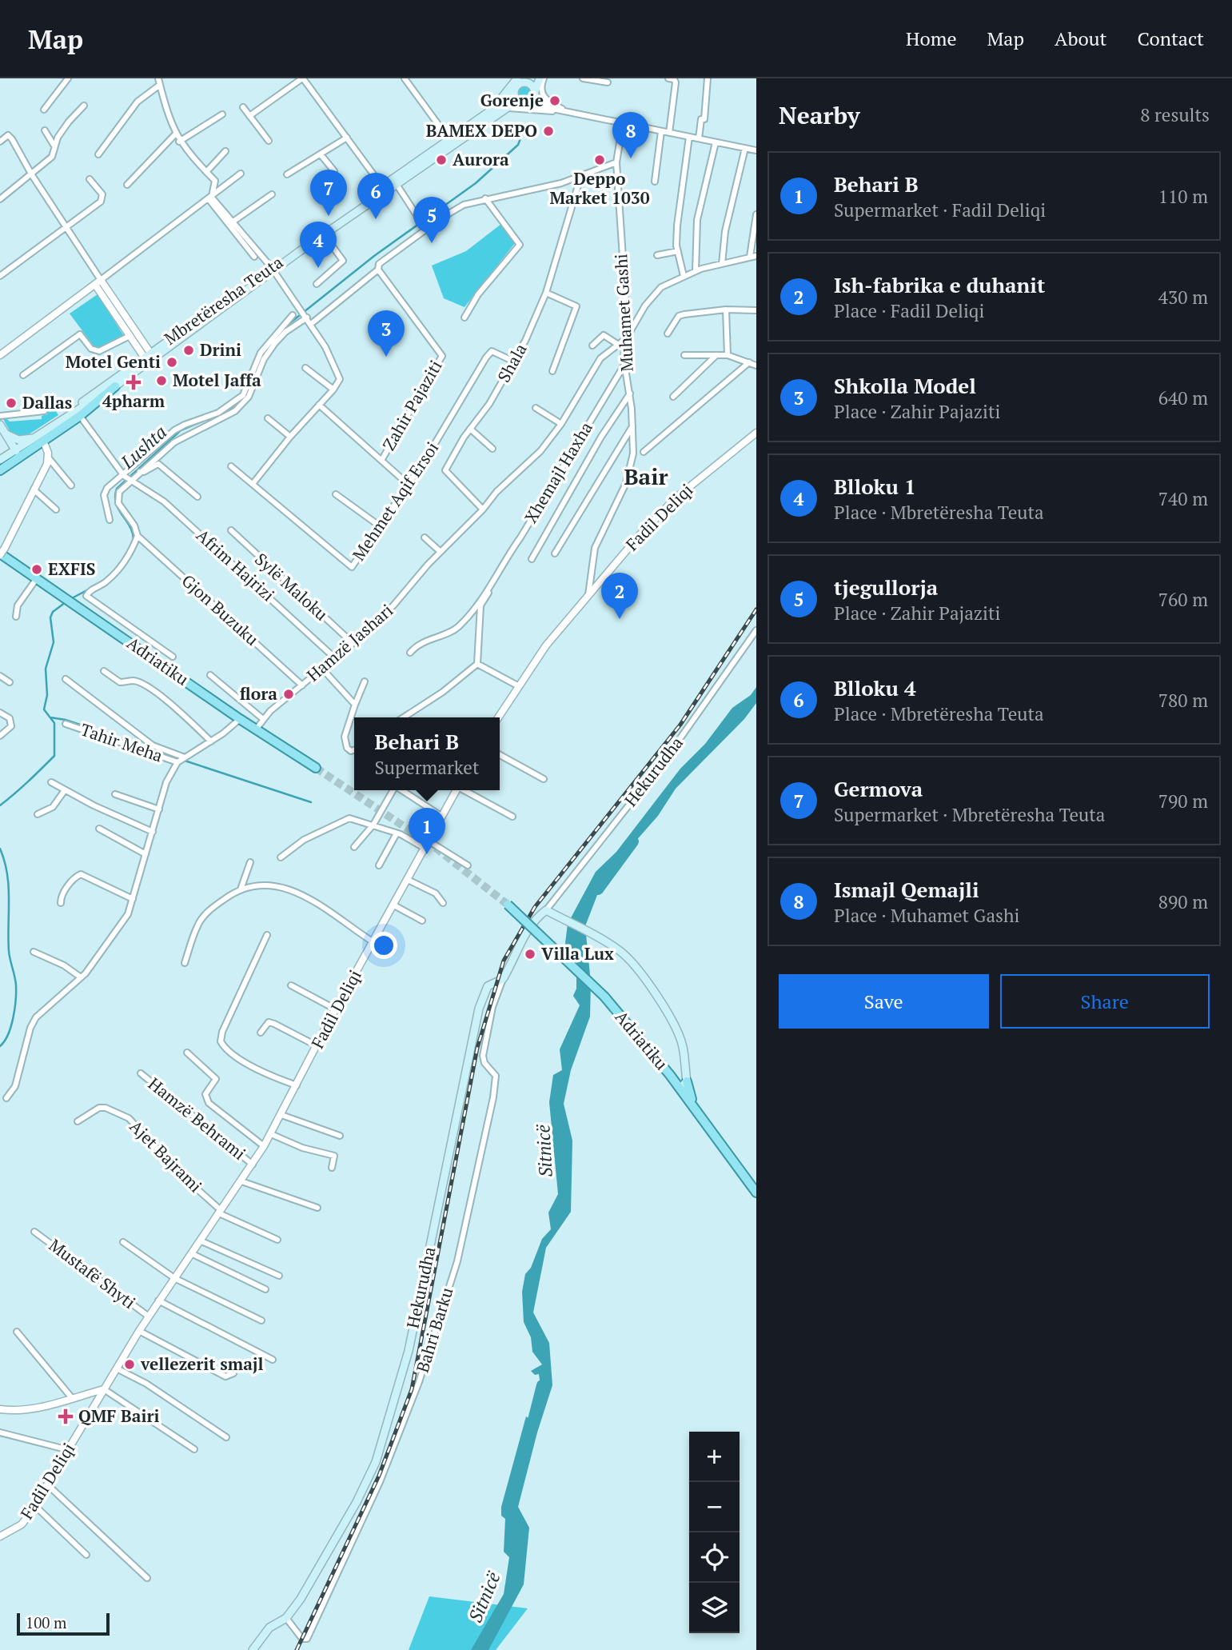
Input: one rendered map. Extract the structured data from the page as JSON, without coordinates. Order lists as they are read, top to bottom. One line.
{"streets":{"main road":["Mbretëresha Teuta","Adriatiku","Hekurudha"],"street":["Muhamet Gashi","Shala","Zahir Pajaziti","Xhemajl Haxha","Mehmet Aqif Ersoi","Fadil Deliqi","Afrim Hajrizi","Sylë Maloku","Gjon Buzuku","Hamzë Jashari","Tahir Meha","Hamzë Behrami","Ajet Bajrami","Mustafë Shyti","Bahri Barku"]},"crossings":[["Mbretëresha Teuta","Afrim Hajrizi"],["Muhamet Gashi","Xhemajl Haxha"],["Muhamet Gashi","Fadil Deliqi"],["Muhamet Gashi","Hamzë Jashari"],["Shala","Mehmet Aqif Ersoi"],["Shala","Hamzë Jashari"],["Fadil Deliqi","Hamzë Behrami"],["Fadil Deliqi","Ajet Bajrami"],["Fadil Deliqi","Mustafë Shyti"],["Afrim Hajrizi","Gjon Buzuku"],["Afrim Hajrizi","Hamzë Jashari"],["Sylë Maloku","Hamzë Jashari"],["Gjon Buzuku","Hamzë Jashari"],["Hamzë Jashari","Adriatiku"],["Hekurudha","Bahri Barku"]],"districts":["Bair"],"water":["Lushta","Sitnicë"],"places":{"other":["Gorenje","BAMEX DEPO","Aurora","Deppo Market 1030","Drini","Motel Genti","Motel Jaffa","Dallas","EXFIS","flora","Villa Lux","vellezerit smajl"],"health":["4pharm","QMF Bairi"]},"scale_bar":"100 m","page":{"header":"Map","nav":["Home","Map","About","Contact"],"heading":["Nearby","8 results"],"pins":["8","7","6","5","4","3","2","1"],"list":[{"mark":"1","name":"Behari B","note":"Supermarket · Fadil Deliqi","value":"110 m"},{"mark":"2","name":"Ish-fabrika e duhanit","note":"Place · Fadil Deliqi","value":"430 m"},{"mark":"3","name":"Shkolla Model","note":"Place · Zahir Pajaziti","value":"640 m"},{"mark":"4","name":"Blloku 1","note":"Place · Mbretëresha Teuta","value":"740 m"},{"mark":"5","name":"tjegullorja","note":"Place · Zahir Pajaziti","value":"760 m"},{"mark":"6","name":"Blloku 4","note":"Place · Mbretëresha Teuta","value":"780 m"},{"mark":"7","name":"Germova","note":"Supermarket · Mbretëresha Teuta","value":"790 m"},{"mark":"8","name":"Ismajl Qemajli","note":"Place · Muhamet Gashi","value":"890 m"}],"popup":["Behari B","Supermarket"],"buttons":["Save","Share"],"map_buttons":["+","−"],"scale":"100 m"}}
